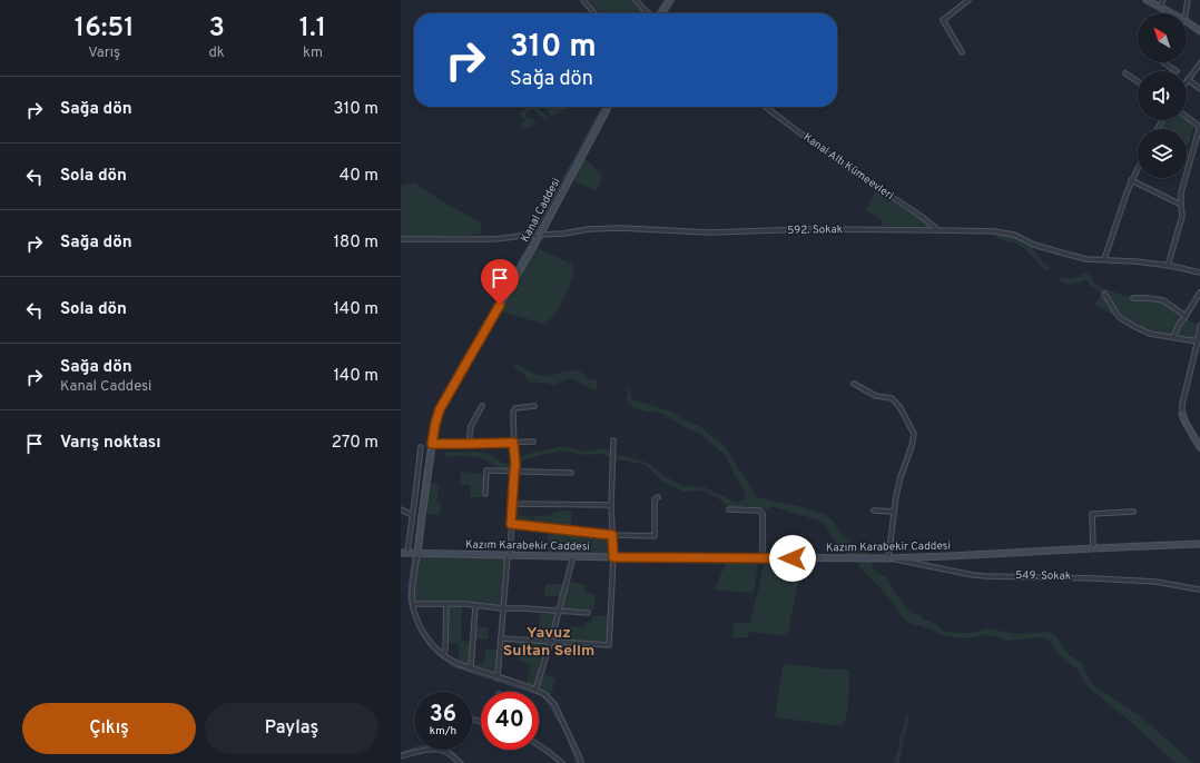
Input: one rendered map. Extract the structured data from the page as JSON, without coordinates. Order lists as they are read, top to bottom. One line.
{"streets":{"street":["Kanal Altı Kümeevleri","Kanal Caddesi","592. Sokak","Kazım Karabekir Caddesi","549. Sokak"]},"crossings":[["Kanal Altı Kümeevleri","592. Sokak"],["Kanal Caddesi","592. Sokak"],["Kanal Caddesi","Kazım Karabekir Caddesi"],["Kazım Karabekir Caddesi","549. Sokak"]],"districts":["Yavuz Sultan Selim"],"north":"top left","page":{"eta":["16:51","Varış","3","dk","1.1","km"],"turn":["310 m","Sağa dön"],"list":[{"name":"Sağa dön","value":"310 m"},{"name":"Sola dön","value":"40 m"},{"name":"Sağa dön","value":"180 m"},{"name":"Sola dön","value":"140 m"},{"name":"Sağa dön","note":"Kanal Caddesi","value":"140 m"},{"name":"Varış noktası","value":"270 m"}],"speed":"36 km/h","limit":"40","buttons":["Çıkış","Paylaş"]}}
